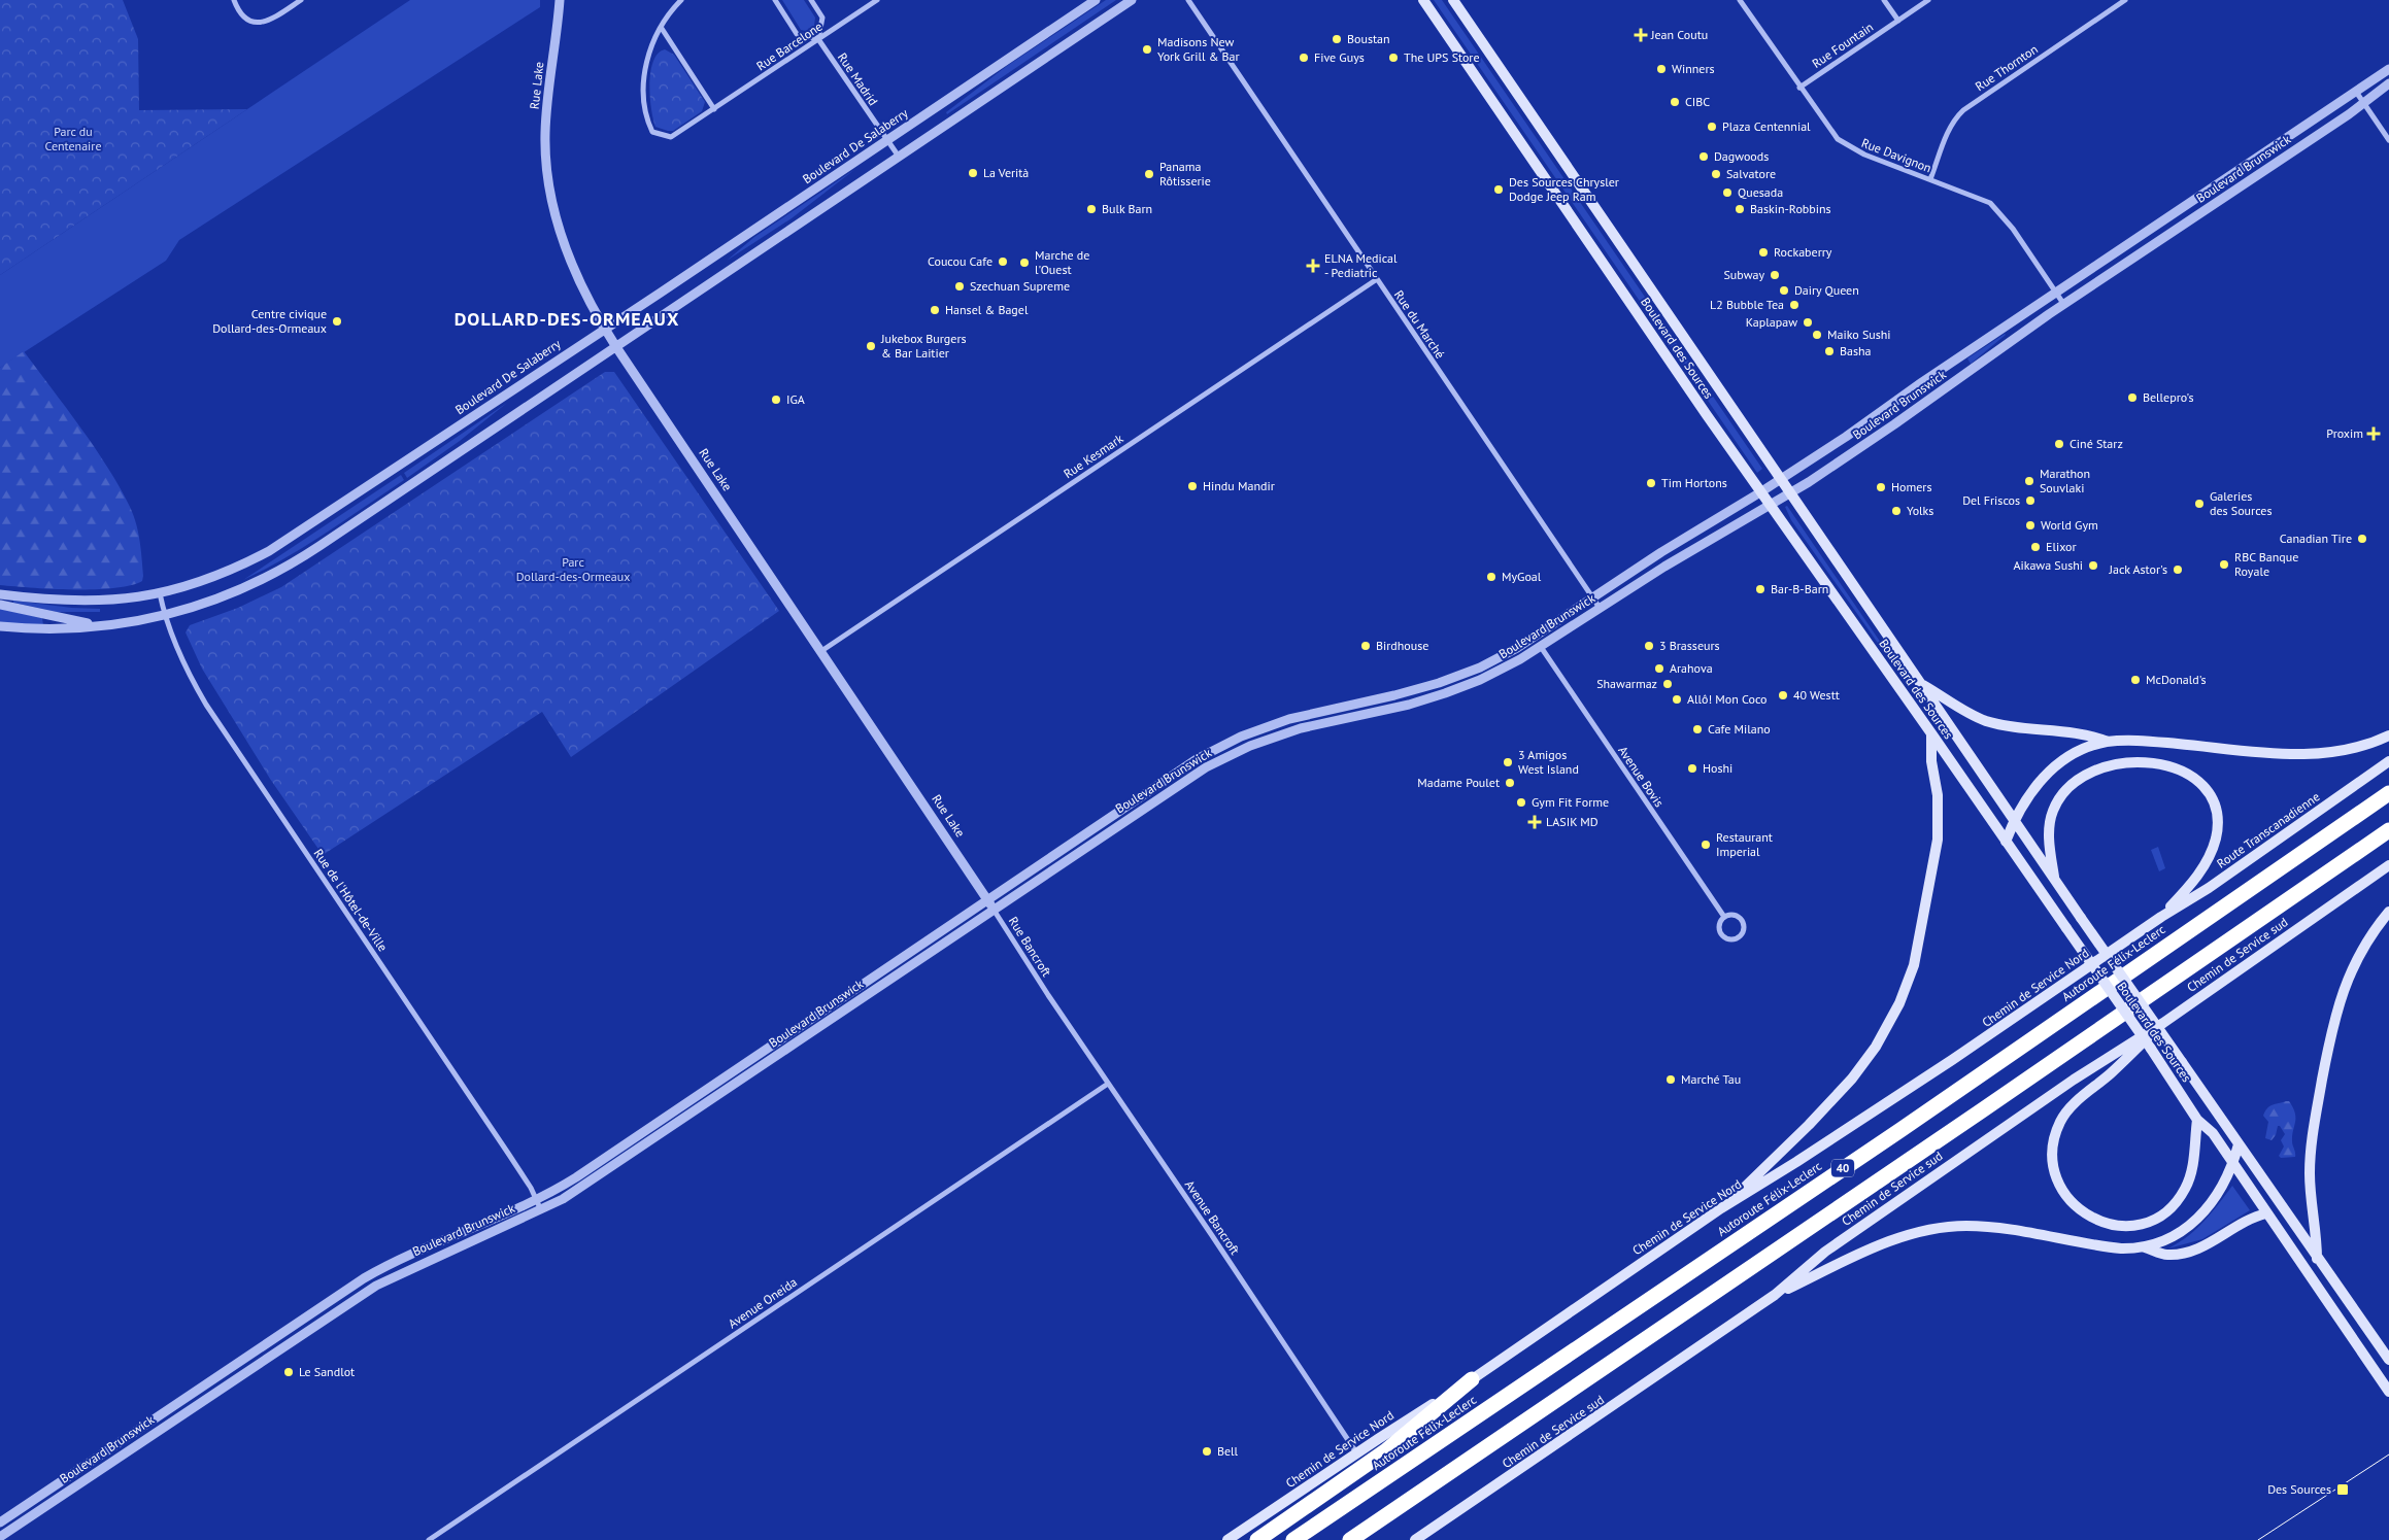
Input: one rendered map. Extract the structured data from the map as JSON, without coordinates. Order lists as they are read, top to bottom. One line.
{"streets":{"highway":["Autoroute Félix-Leclerc","40"],"main road":["Boulevard des Sources","Route Transcanadienne","Chemin de Service sud","Chemin de Service Nord"],"street":["Rue Fountain","Rue Barcelone","Rue Thornton","Rue Madrid","Rue Lake","Boulevard De Salaberry","Rue Davignon","Boulevard Brunswick","Rue du Marché","Rue Kesmark","Avenue Bovis","Rue de l'Hôtel-de-Ville","Rue Bancroft","Avenue Bancroft","Avenue Oneida"]},"crossings":[["Rue Fountain","Rue Davignon"],["Rue Barcelone","Rue Madrid"],["Rue Thornton","Rue Davignon"],["Rue Madrid","Boulevard De Salaberry"],["Rue Lake","Boulevard De Salaberry"],["Rue Lake","Boulevard Brunswick"],["Rue Lake","Rue Kesmark"],["Rue Lake","Rue Bancroft"],["Boulevard De Salaberry","Rue de l'Hôtel-de-Ville"],["Rue Davignon","Boulevard Brunswick"],["Boulevard Brunswick","Rue du Marché"],["Boulevard Brunswick","Boulevard des Sources"],["Boulevard Brunswick","Avenue Bovis"],["Boulevard Brunswick","Rue de l'Hôtel-de-Ville"],["Boulevard Brunswick","Rue Bancroft"],["Rue du Marché","Rue Kesmark"],["Route Transcanadienne","Chemin de Service Nord"],["Rue Bancroft","Avenue Bancroft"],["Chemin de Service Nord","Avenue Bancroft"],["Avenue Bancroft","Avenue Oneida"]],"districts":["DOLLARD-DES-ORMEAUX"],"parks":["Parc du Centenaire","Parc Dollard-des-Ormeaux"],"places":{"health":["Jean Coutu","ELNA Medical - Pediatric","Proxim","LASIK MD"],"other":["Boustan","Madisons New York Grill & Bar","Five Guys","The UPS Store","Winners","CIBC","Plaza Centennial","Dagwoods","La Verità","Panama Rôtisserie","Salvatore","Des Sources Chrysler Dodge Jeep Ram","Quesada","Bulk Barn","Baskin-Robbins","Rockaberry","Coucou Cafe","Marche de l'Ouest","Subway","Szechuan Supreme","Dairy Queen","L2 Bubble Tea","Hansel & Bagel","Centre civique Dollard-des-Ormeaux","Kaplapaw","Maiko Sushi","Jukebox Burgers & Bar Laitier","Basha","Bellepro's","IGA","Ciné Starz","Marathon Souvlaki","Tim Hortons","Hindu Mandir","Homers","Del Friscos","Galeries des Sources","Yolks","World Gym","Canadian Tire","Elixor","RBC Banque Royale","Aikawa Sushi","Jack Astor's","MyGoal","Bar-B-Barn","Birdhouse","3 Brasseurs","Arahova","McDonald's","Shawarmaz","40 Westt","Allô! Mon Coco","Cafe Milano","3 Amigos West Island","Hoshi","Madame Poulet","Gym Fit Forme","Restaurant Imperial","Marché Tau","Le Sandlot","Bell"],"transit":["Des Sources"]}}
